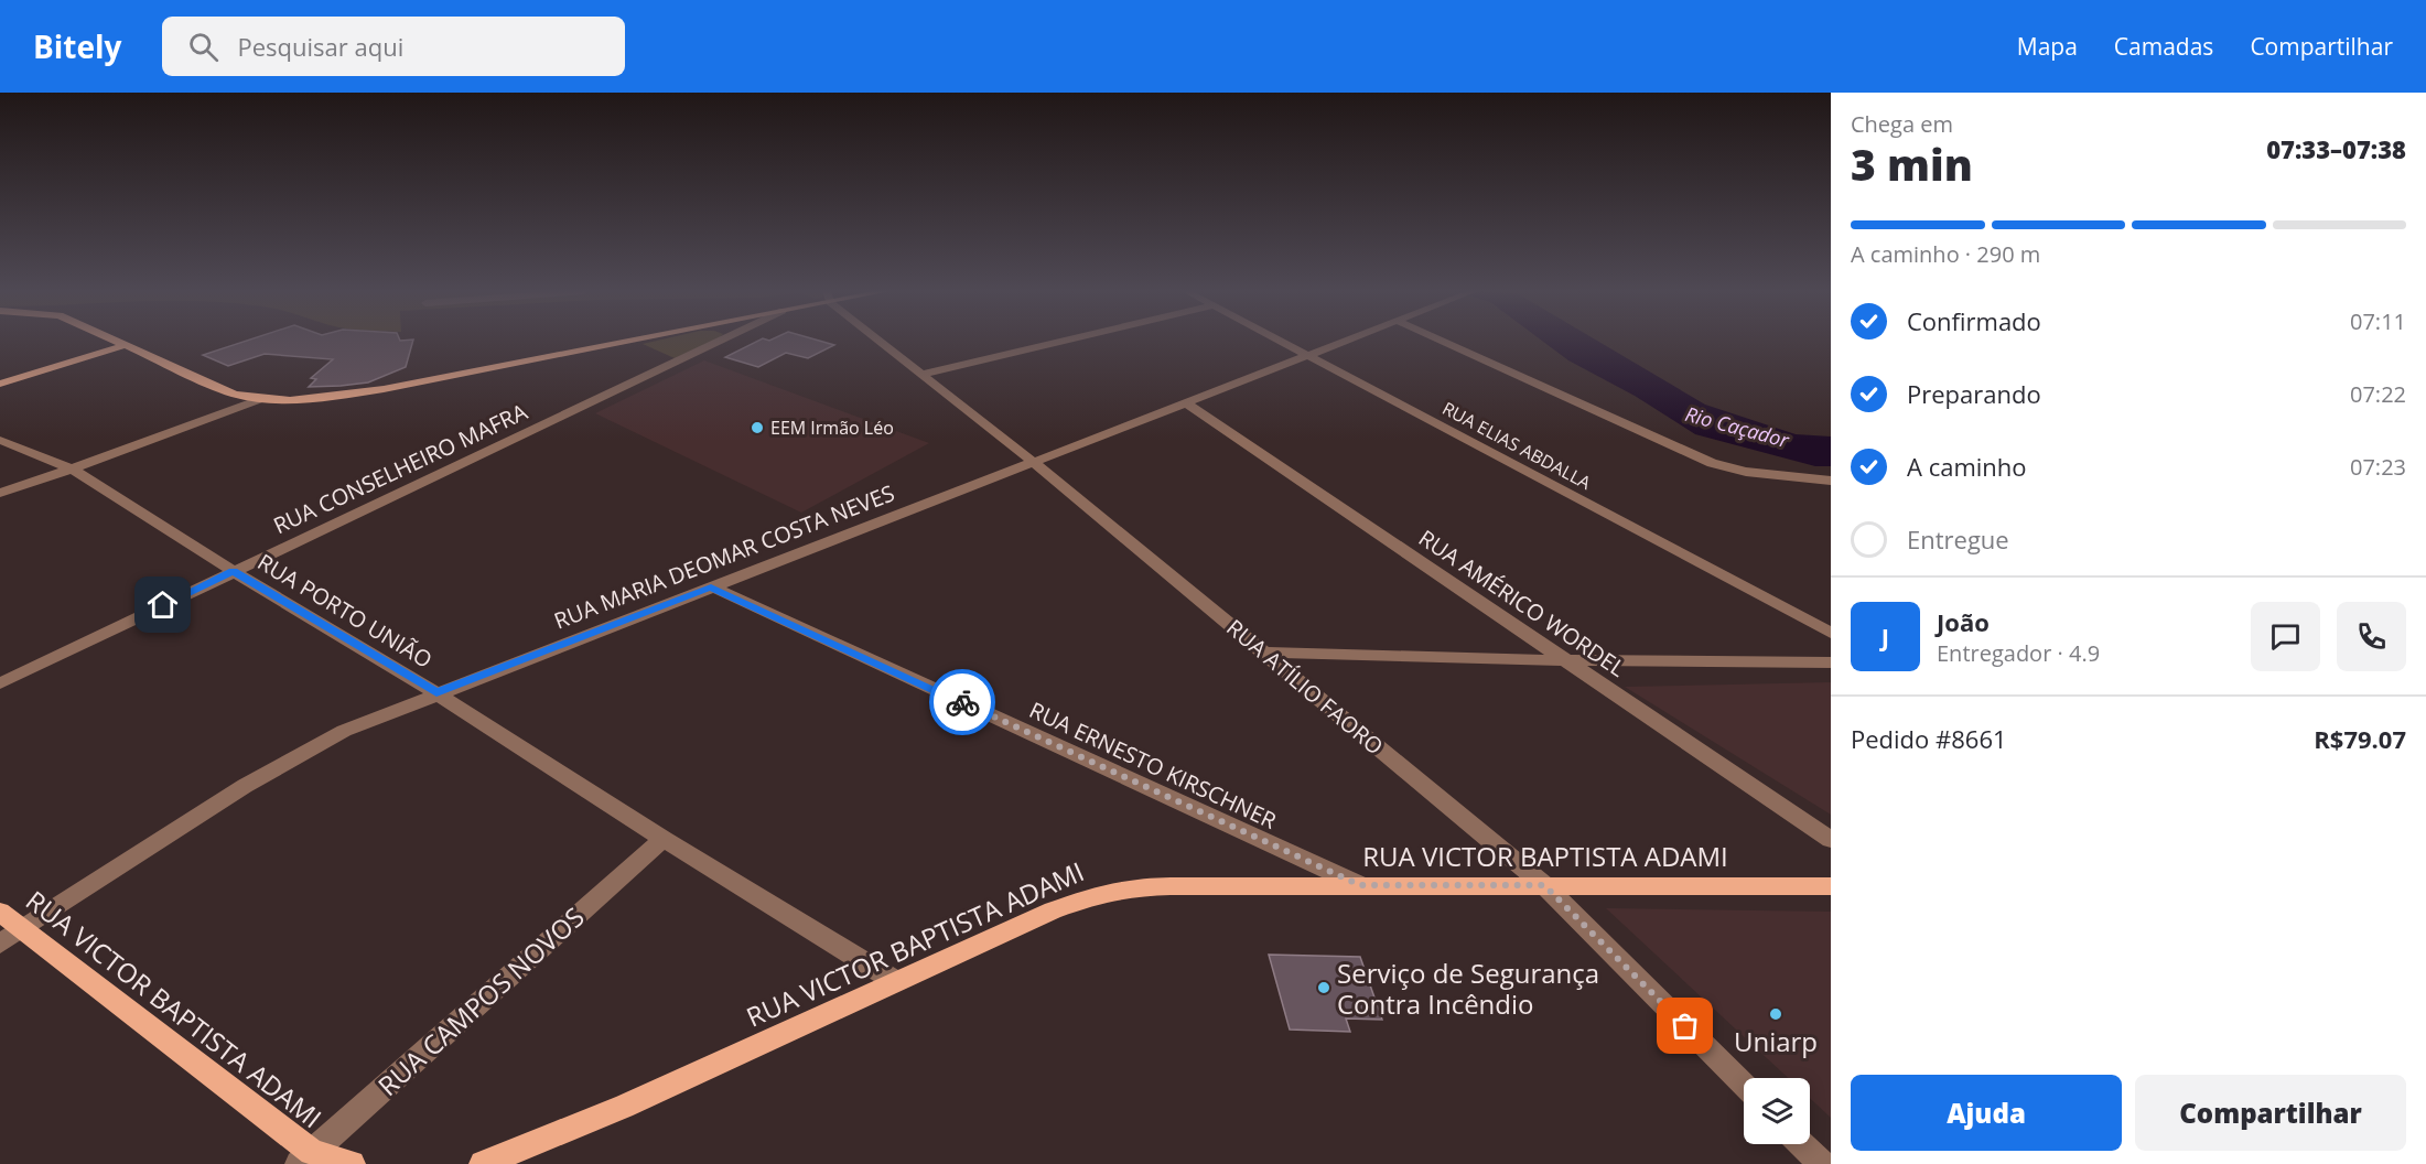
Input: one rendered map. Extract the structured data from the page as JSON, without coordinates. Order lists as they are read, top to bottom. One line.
{"streets":{"main road":["RUA VICTOR BAPTISTA ADAMI"],"street":["RUA ELIAS ABDALLA","RUA CONSELHEIRO MAFRA","RUA MARIA DEOMAR COSTA NEVES","RUA AMÉRICO WORDEL","RUA PORTO UNIÃO","RUA ATÍLIO FAORO","RUA ERNESTO KIRSCHNER","RUA CAMPOS NOVOS"]},"crossings":[["RUA ELIAS ABDALLA","RUA MARIA DEOMAR COSTA NEVES"],["RUA CONSELHEIRO MAFRA","RUA PORTO UNIÃO"],["RUA MARIA DEOMAR COSTA NEVES","RUA AMÉRICO WORDEL"],["RUA MARIA DEOMAR COSTA NEVES","RUA PORTO UNIÃO"],["RUA MARIA DEOMAR COSTA NEVES","RUA ATÍLIO FAORO"],["RUA MARIA DEOMAR COSTA NEVES","RUA ERNESTO KIRSCHNER"],["RUA MARIA DEOMAR COSTA NEVES","RUA VICTOR BAPTISTA ADAMI"],["RUA PORTO UNIÃO","RUA VICTOR BAPTISTA ADAMI"],["RUA PORTO UNIÃO","RUA CAMPOS NOVOS"],["RUA ATÍLIO FAORO","RUA VICTOR BAPTISTA ADAMI"],["RUA ERNESTO KIRSCHNER","RUA VICTOR BAPTISTA ADAMI"],["RUA VICTOR BAPTISTA ADAMI","RUA CAMPOS NOVOS"]],"water":["Rio Caçador"],"places":["EEM Irmão Léo","Serviço de Segurança Contra Incêndio","Uniarp"],"page":{"header":"Bitely","search":"Pesquisar aqui","nav":["Mapa","Camadas","Compartilhar"],"heading":["3 min","Chega em","07:33–07:38"],"panel":["João","Entregador · 4.9","Pedido #8661","R$79.07"],"bar":"A caminho · 290 m","list":[["Confirmado","07:11"],["Preparando","07:22"],["A caminho","07:23"],"Entregue"],"round":"J","buttons":["Ajuda","Compartilhar"]}}
